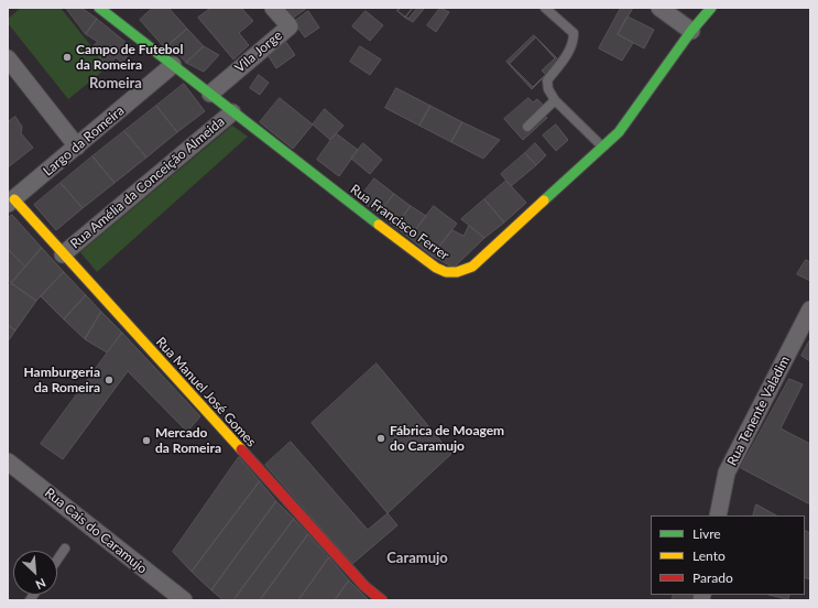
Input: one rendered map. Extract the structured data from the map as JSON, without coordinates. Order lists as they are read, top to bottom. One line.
{"streets":{"street":["Vila Jorge","Largo da Romeira","Rua Amélia da Conceição Almeida","Rua Francisco Ferrer","Rua Manuel José Gomes","Rua Tenente Valadim","Rua Cais do Caramujo"]},"crossings":[["Vila Jorge","Rua Francisco Ferrer"],["Largo da Romeira","Rua Francisco Ferrer"],["Largo da Romeira","Rua Manuel José Gomes"],["Rua Amélia da Conceição Almeida","Rua Francisco Ferrer"],["Rua Amélia da Conceição Almeida","Rua Manuel José Gomes"]],"districts":["Romeira","Caramujo"],"places":["Campo de Futebol da Romeira","Hamburgeria da Romeira","Fábrica de Moagem do Caramujo","Mercado da Romeira"],"legend":["Livre","Lento","Parado"],"north":"bottom right"}
